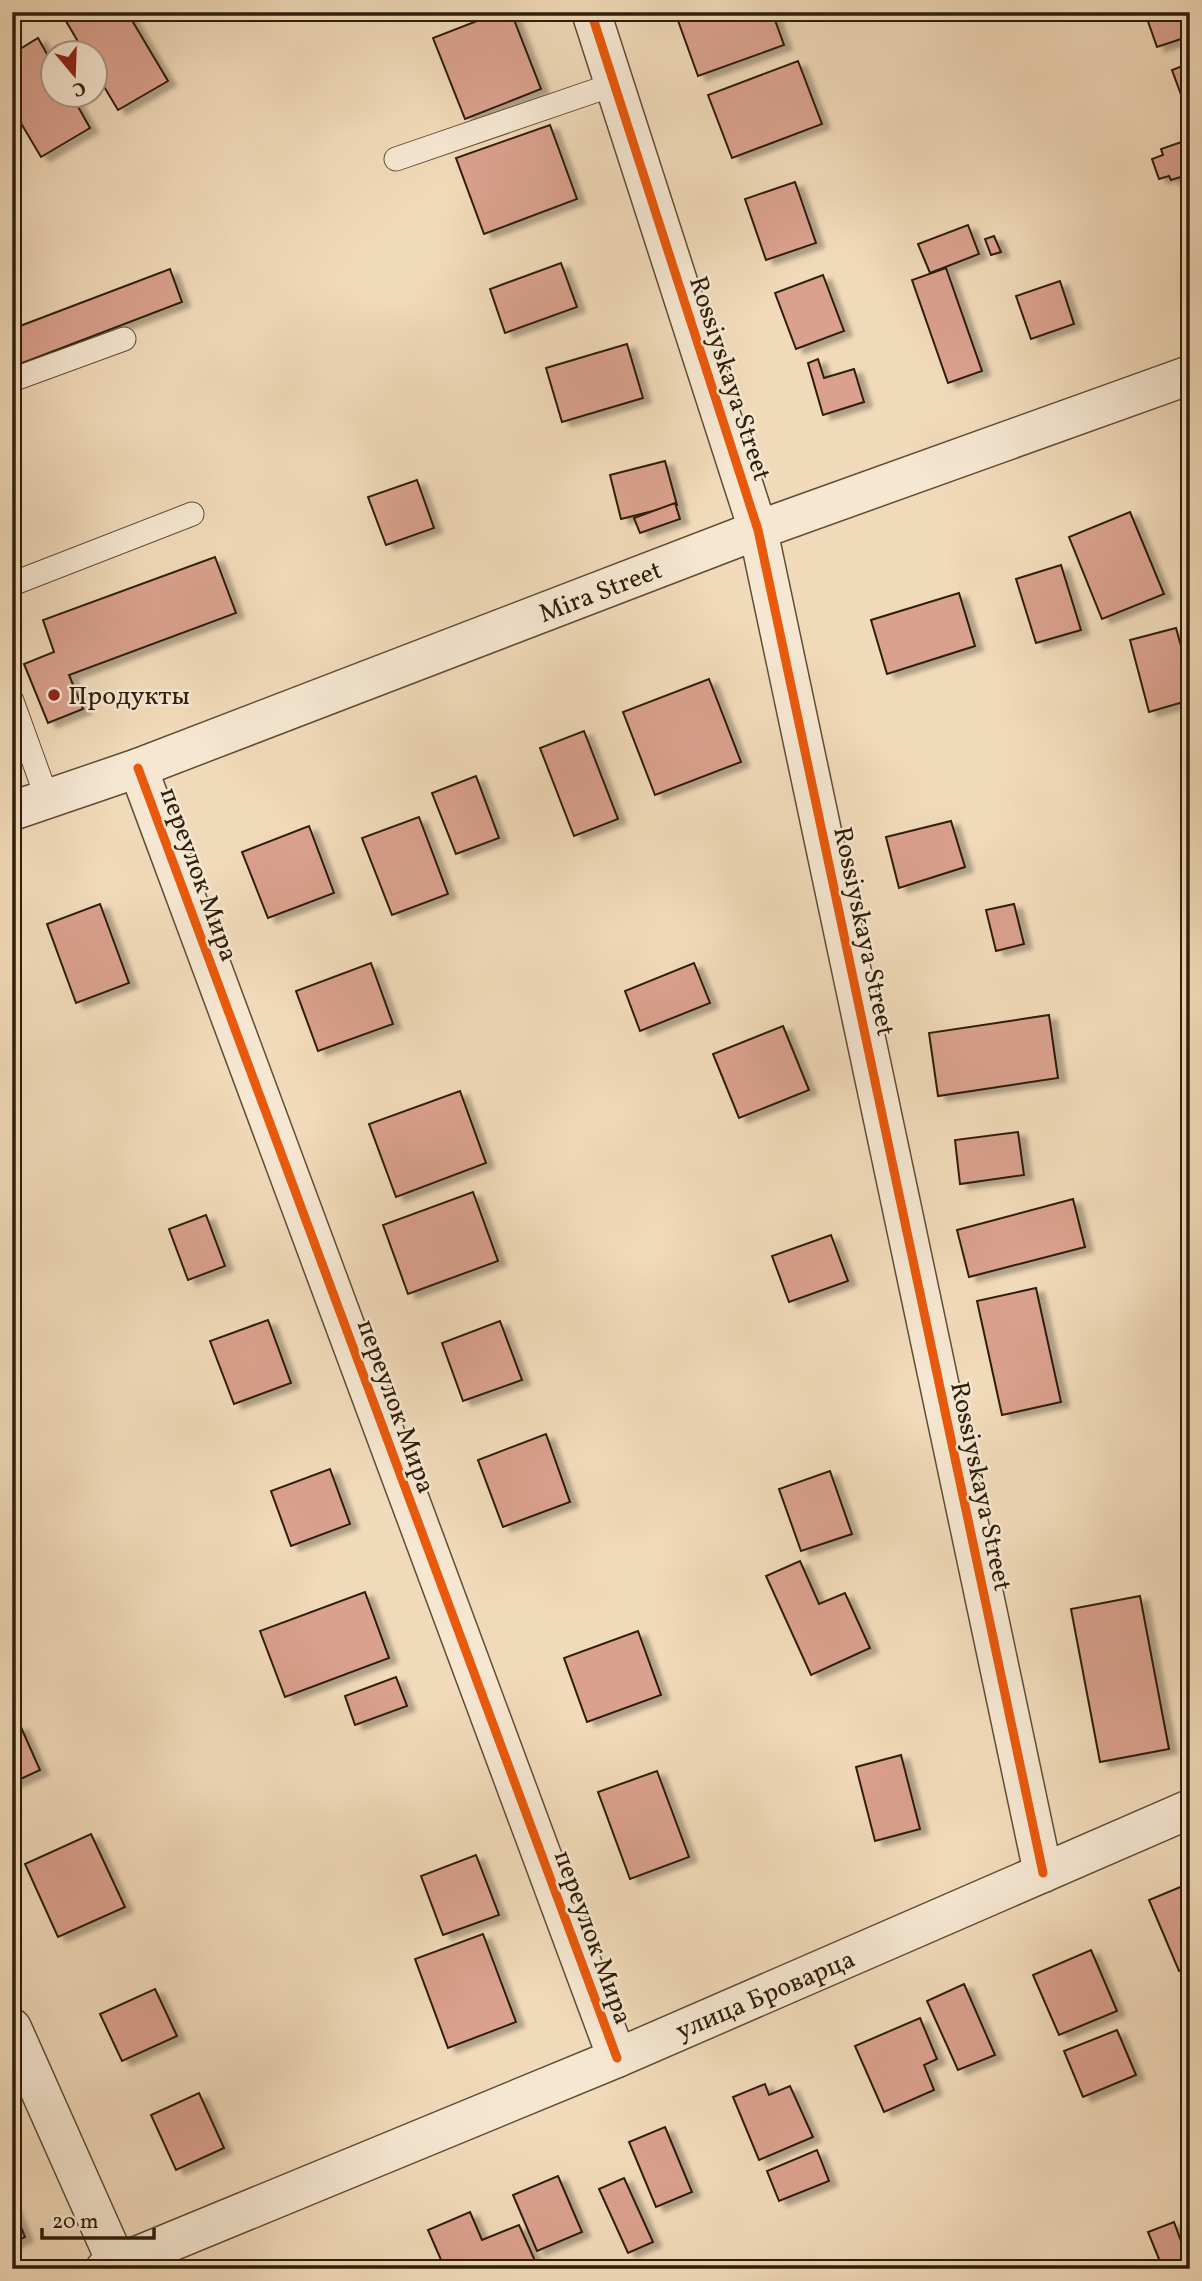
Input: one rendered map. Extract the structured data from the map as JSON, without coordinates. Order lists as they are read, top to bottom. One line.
{"streets":{"street":["Rossiyskaya Street","Mira Street","переулок Мира","улица Броварца"]},"crossings":[["Rossiyskaya Street","Mira Street"],["Rossiyskaya Street","улица Броварца"],["Mira Street","переулок Мира"],["переулок Мира","улица Броварца"]],"places":["Продукты"],"scale_bar":"20 m","north":"bottom"}
